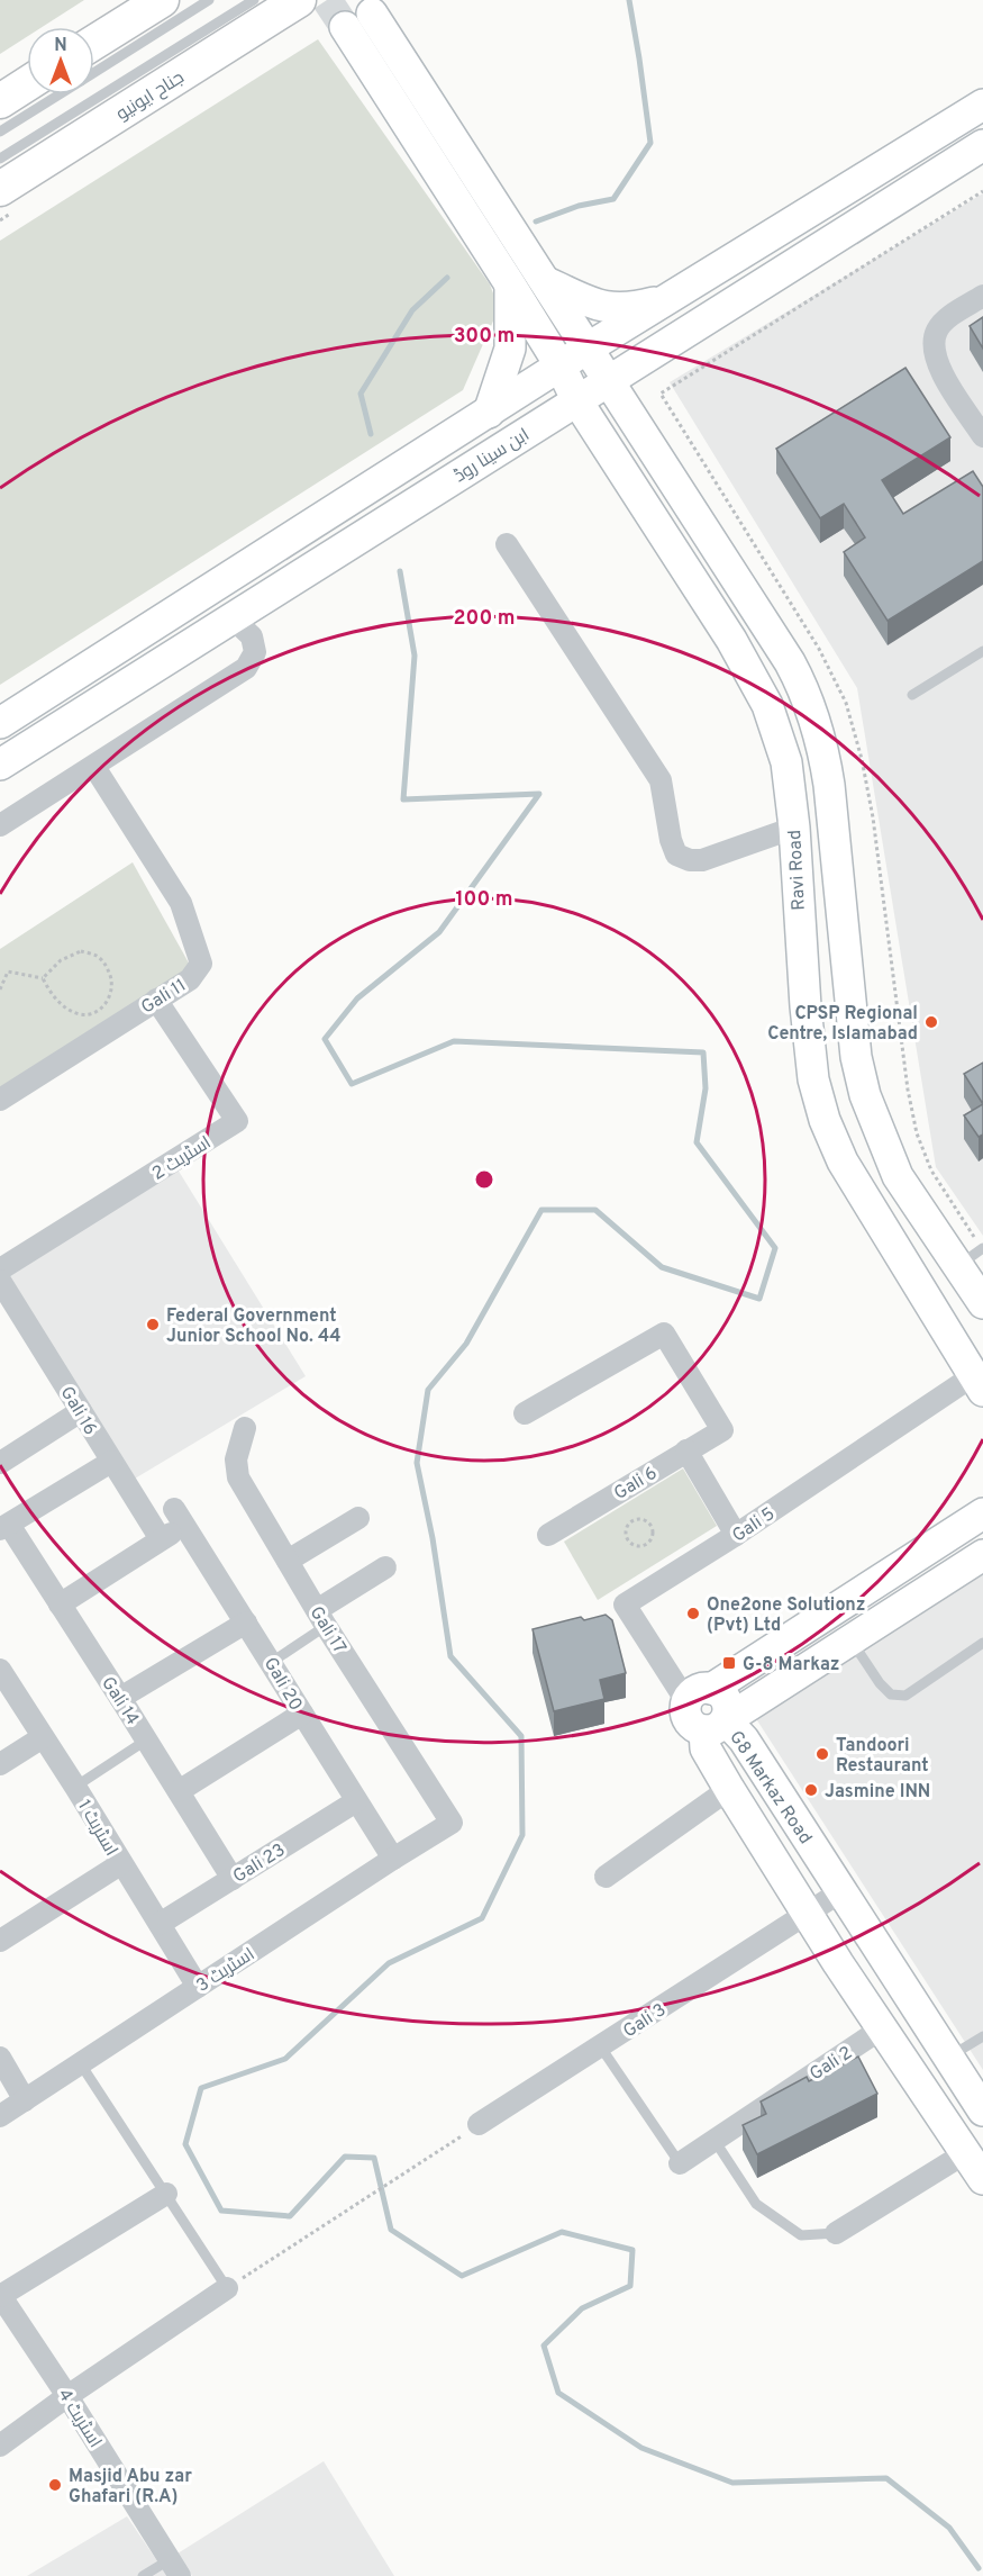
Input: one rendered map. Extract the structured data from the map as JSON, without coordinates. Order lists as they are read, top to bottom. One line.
{"streets":{"main road":["جناح ایونیو"],"street":["ابن سینا روڈ","Ravi Road","Gali 11","اسٹریٹ 2","Gali 16","Gali 6","Gali 5","Gali 17","Gali 20","Gali 14","G8 Markaz Road","اسٹریٹ 1","Gali 23","اسٹریٹ 3","Gali 3","Gali 2","اسٹریٹ 4"]},"crossings":[["ابن سینا روڈ","Ravi Road"],["Ravi Road","Gali 5"],["Gali 11","اسٹریٹ 2"],["Gali 16","Gali 20"],["Gali 17","اسٹریٹ 3"],["Gali 20","Gali 23"],["Gali 20","اسٹریٹ 3"],["Gali 14","Gali 23"],["G8 Markaz Road","Gali 3"],["G8 Markaz Road","Gali 2"],["اسٹریٹ 1","Gali 23"],["اسٹریٹ 1","اسٹریٹ 3"]],"places":{"other":["CPSP Regional Centre, Islamabad","Federal Government Junior School No. 44","One2one Solutionz (Pvt) Ltd","Tandoori Restaurant","Jasmine INN","Masjid Abu zar Ghafari (R.A)"],"transit":["G-8 Markaz"]},"north":"top","rings":["300 m","200 m","100 m"]}
